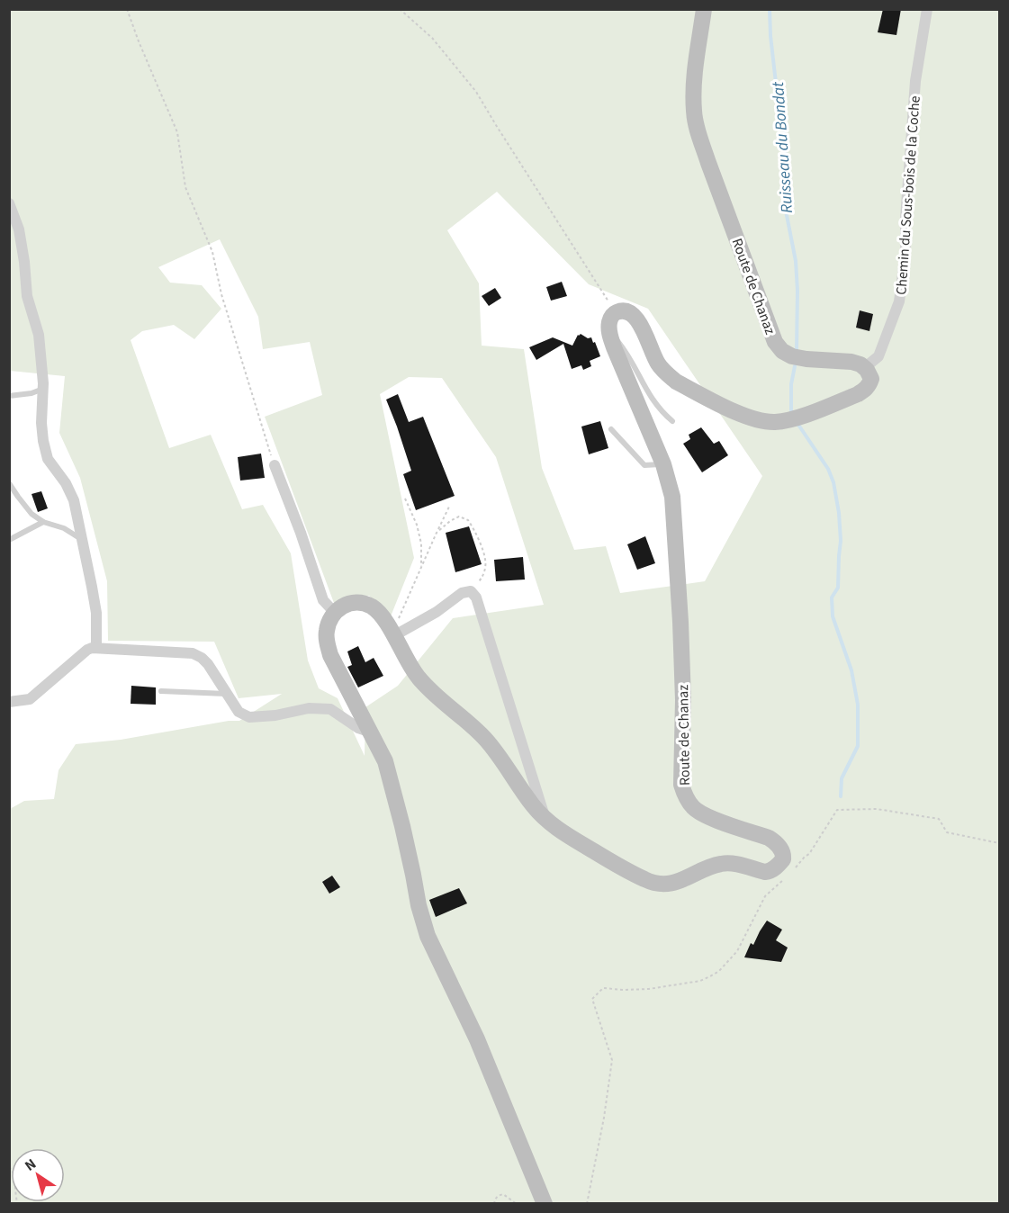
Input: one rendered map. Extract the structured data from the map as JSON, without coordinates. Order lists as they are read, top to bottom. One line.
{"streets":{"street":["Chemin du Sous-bois de la Coche","Route de Chanaz"]},"crossings":[["Chemin du Sous-bois de la Coche","Route de Chanaz"]],"water":["Ruisseau du Bondat"],"north":"top left"}
